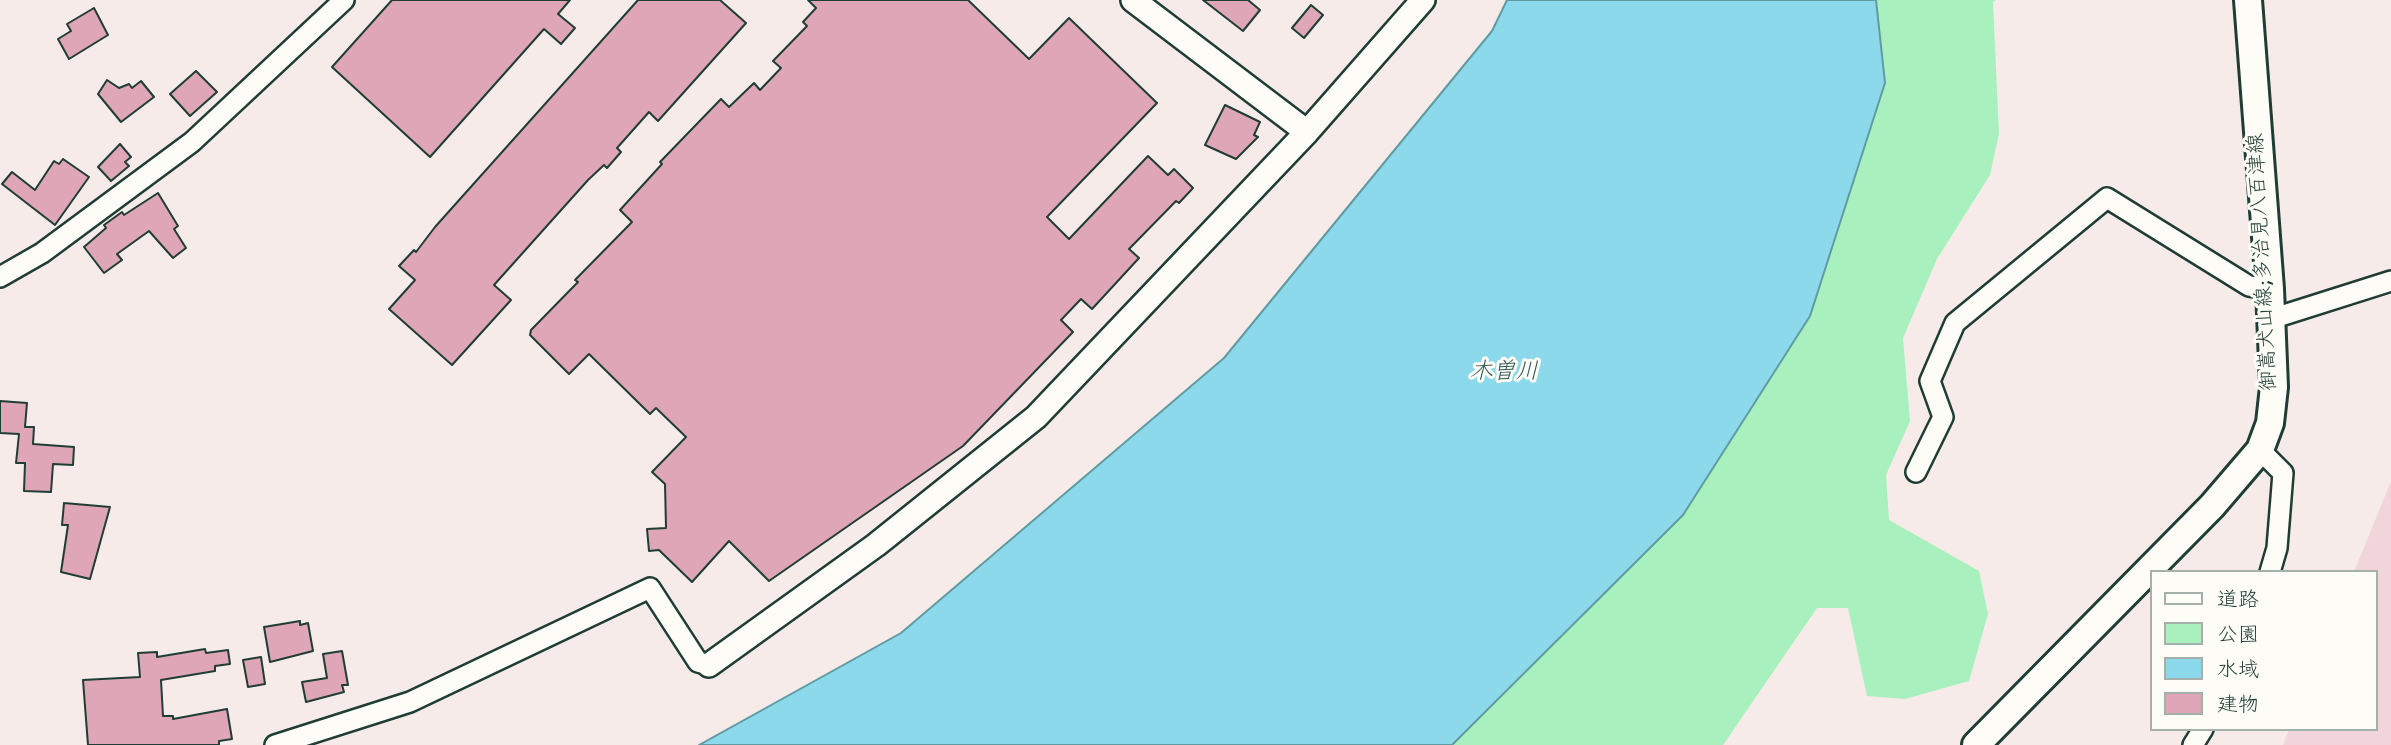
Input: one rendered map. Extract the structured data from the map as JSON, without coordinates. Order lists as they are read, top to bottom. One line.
{"streets":{"main road":["御嵩犬山線;多治見八百津線"]},"water":["木曽川"],"legend":["道路","公園","水域","建物"]}
